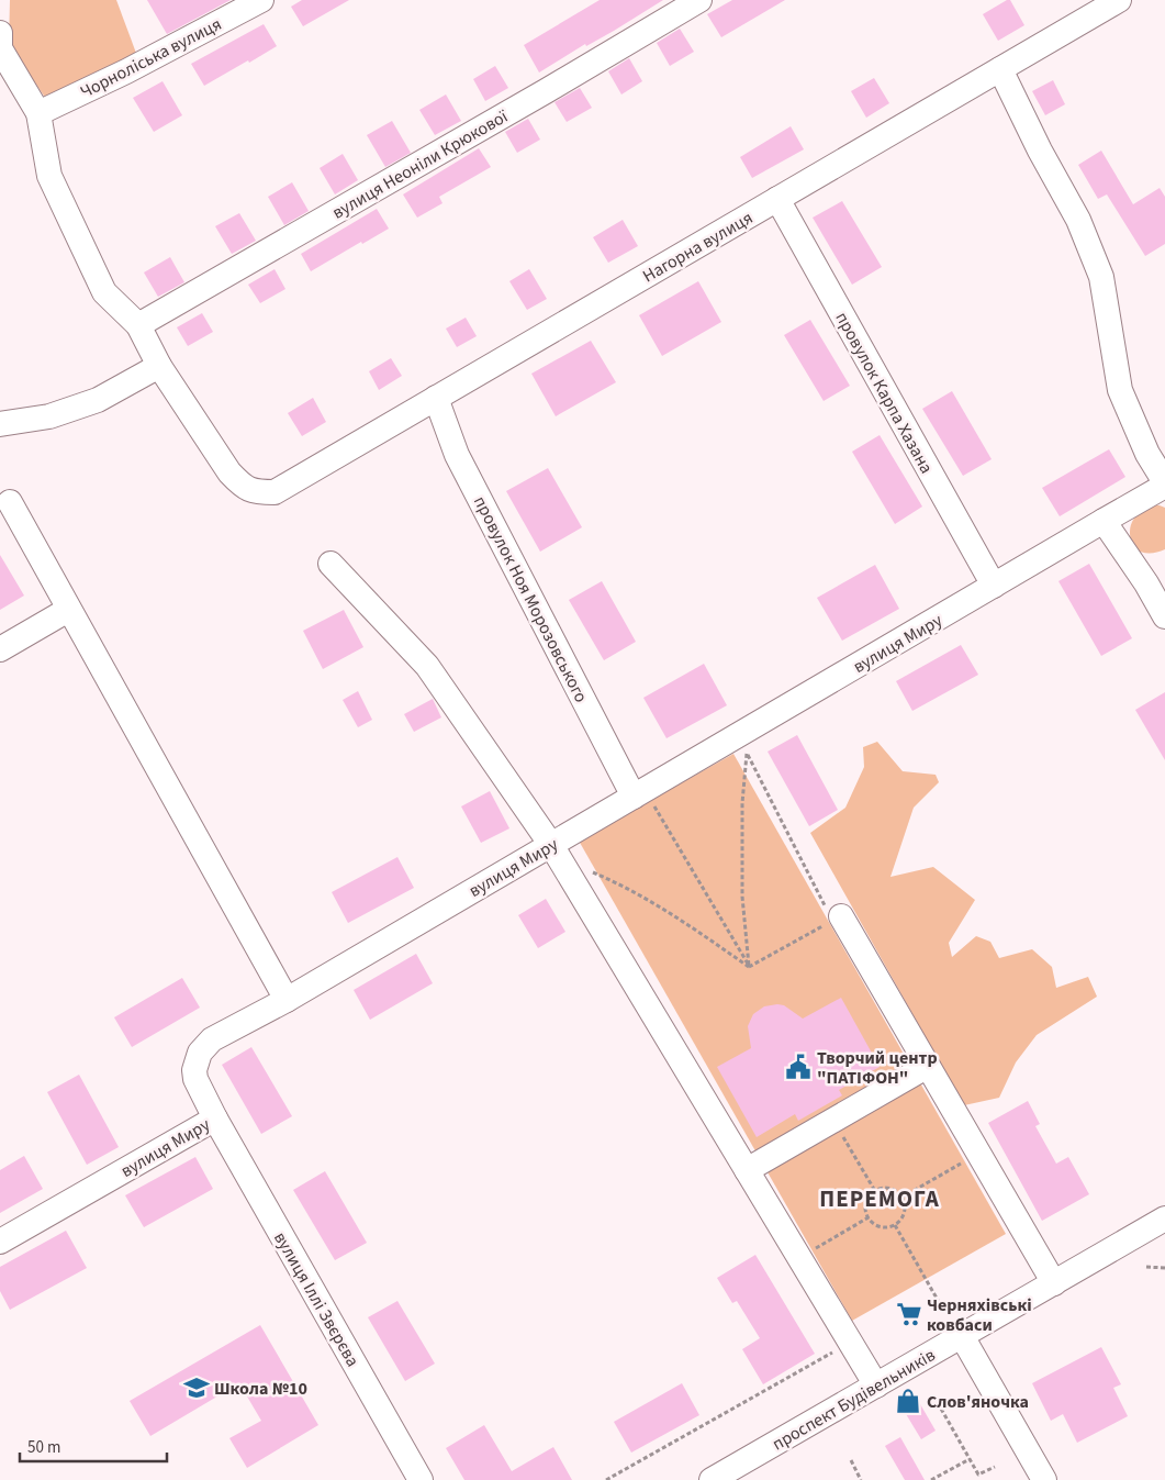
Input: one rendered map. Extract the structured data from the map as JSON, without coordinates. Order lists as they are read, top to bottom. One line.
{"streets":{"street":["Чорноліська вулиця","вулиця Неоніли Крюкової","Нагорна вулиця","провулок Карпа Хазана","провулок Ноя Морозовського","вулиця Миру","вулиця Іллі Звєрєва","проспект Будівельників"]},"crossings":[["Нагорна вулиця","провулок Карпа Хазана"],["Нагорна вулиця","провулок Ноя Морозовського"],["провулок Карпа Хазана","вулиця Миру"],["провулок Ноя Морозовського","вулиця Миру"],["вулиця Миру","вулиця Іллі Звєрєва"]],"districts":["ПЕРЕМОГА"],"places":{"public building":["Творчий центр \"ПАТІФОН\""],"supermarket":["Черняхівські ковбаси"],"school or university":["Школа №10"],"shop":["Слов'яночка"]},"scale_bar":"50 m"}
